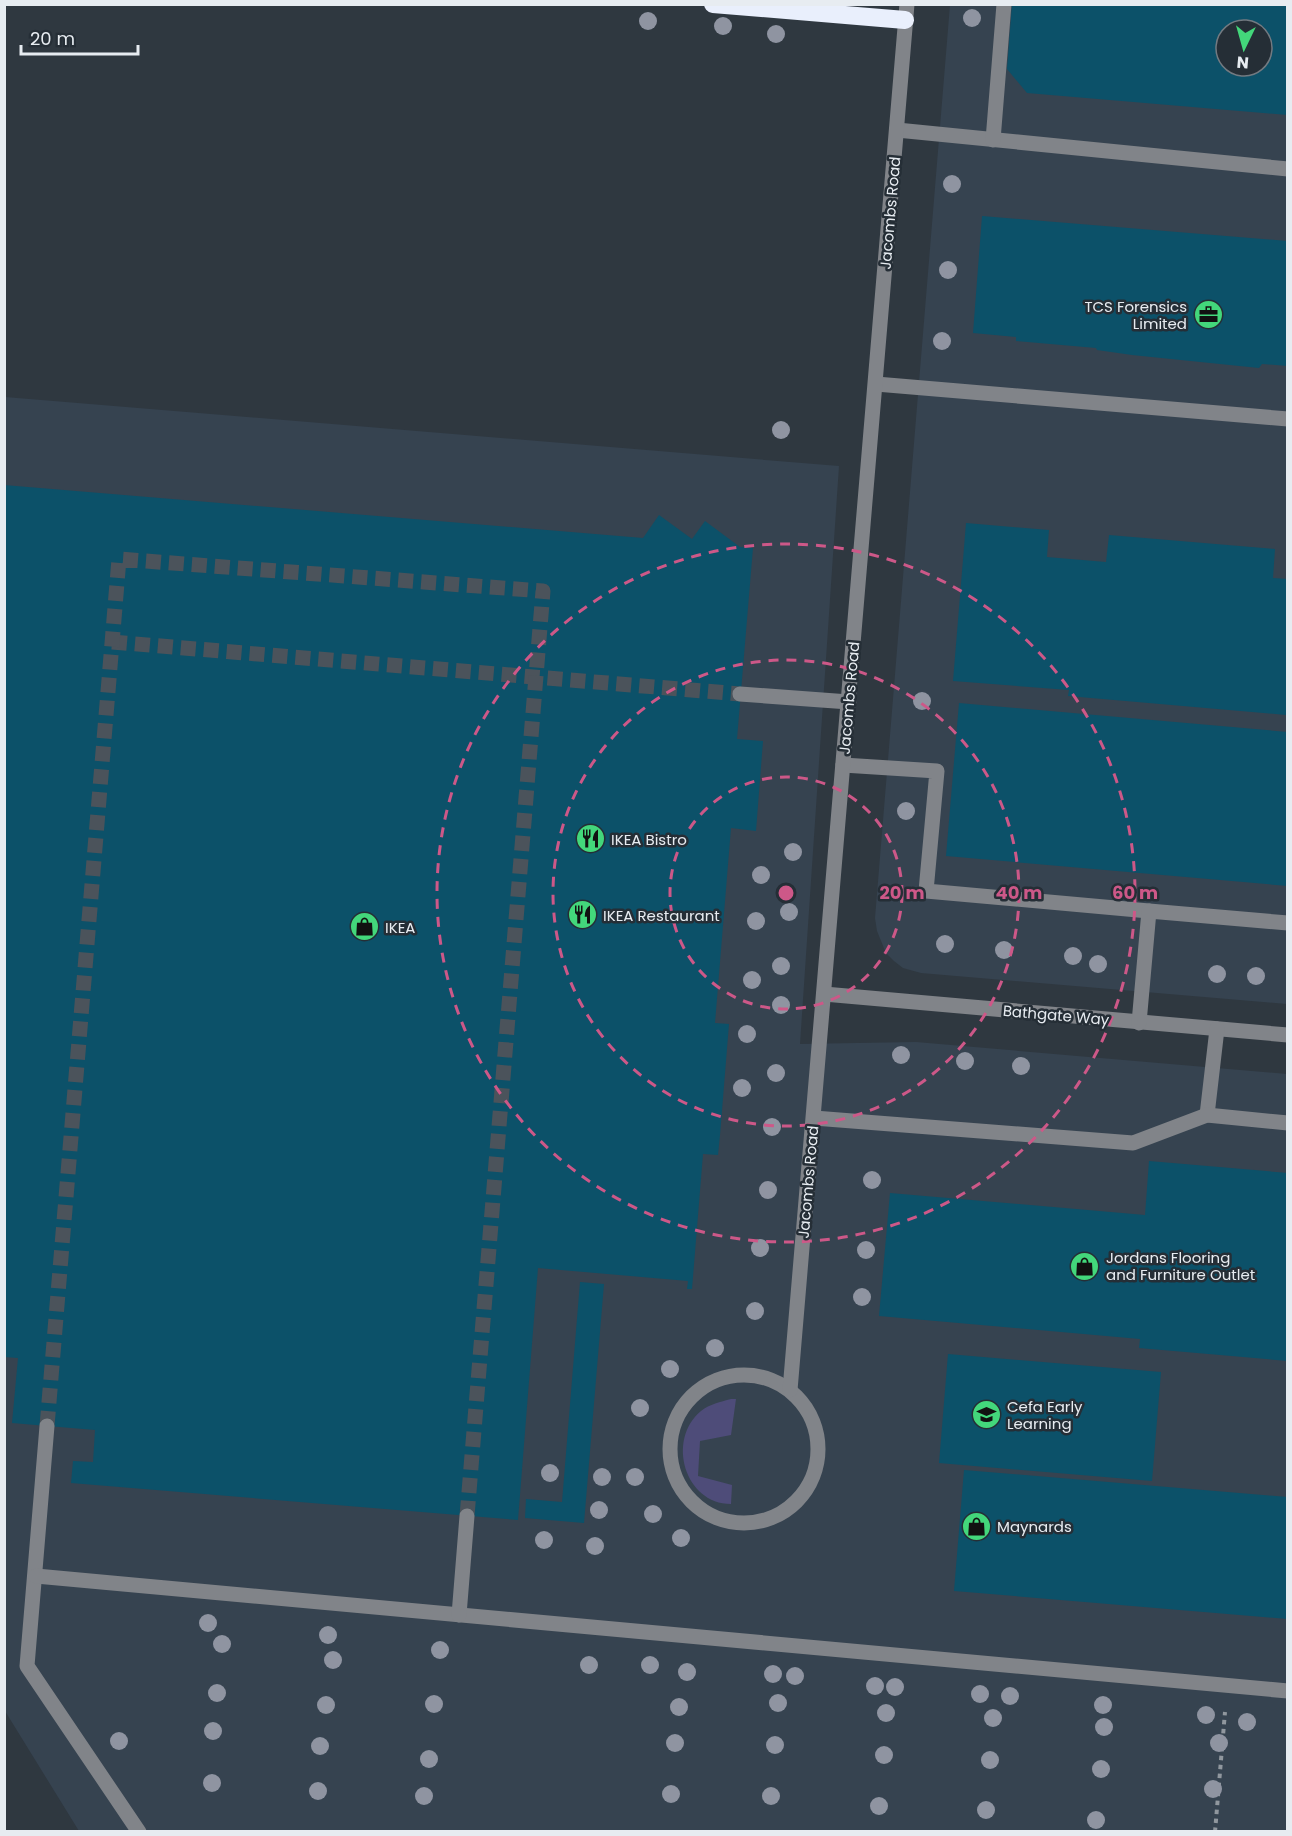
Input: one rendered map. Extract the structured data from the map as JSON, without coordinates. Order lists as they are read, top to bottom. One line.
{"streets":{"street":["Jacombs Road","Bathgate Way"]},"crossings":[["Jacombs Road","Bathgate Way"]],"places":{"office":["TCS Forensics Limited"],"restaurant":["IKEA Bistro","IKEA Restaurant"],"shop":["IKEA","Jordans Flooring and Furniture Outlet","Maynards"],"school or university":["Cefa Early Learning"]},"scale_bar":"20 m","north":"bottom","rings":["20 m","40 m","60 m"]}
